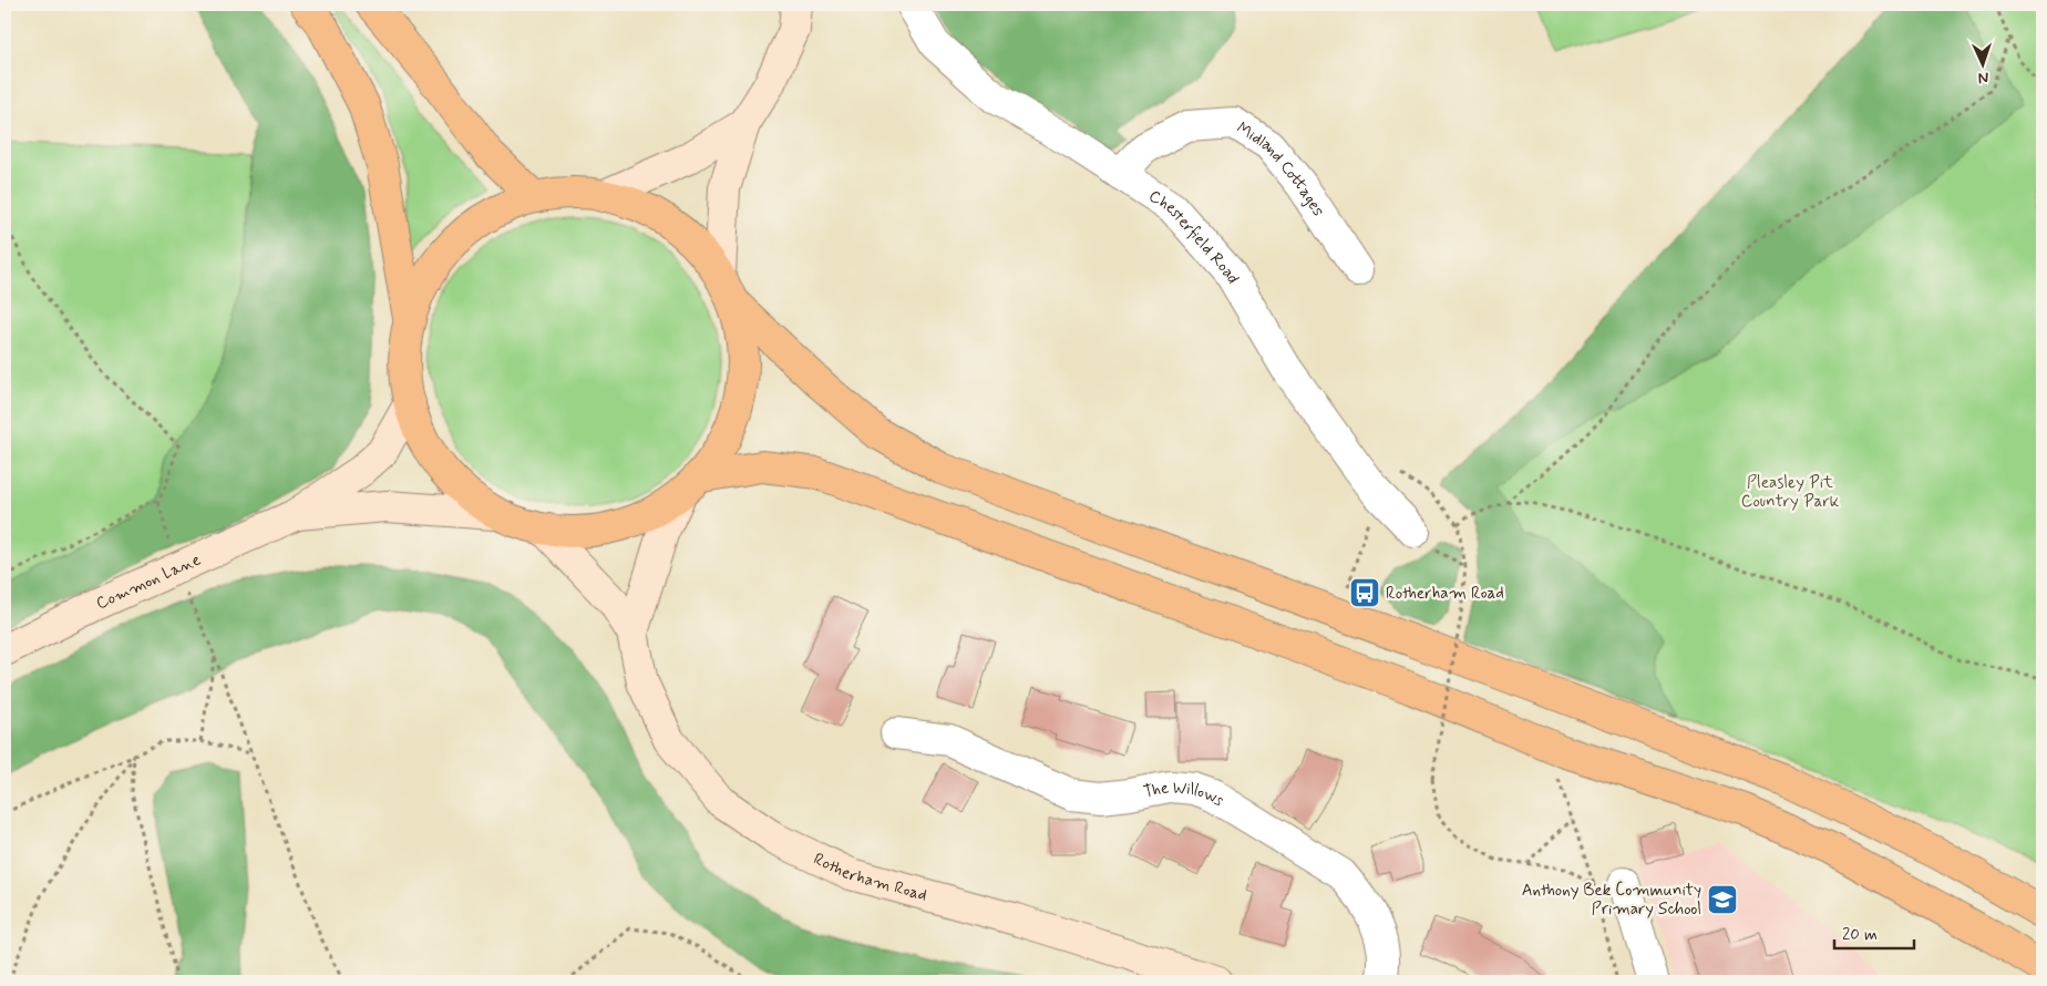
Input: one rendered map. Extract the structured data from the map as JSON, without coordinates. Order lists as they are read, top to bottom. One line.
{"streets":{"main road":["Common Lane","Rotherham Road"],"street":["Midland Cottages","Chesterfield Road","The Willows"]},"crossings":[["Midland Cottages","Chesterfield Road"]],"parks":["Pleasley Pit Country Park"],"places":{"bus stop":["Rotherham Road"],"school or university":["Anthony Bek Community Primary School"]},"scale_bar":"20 m","north":"bottom"}
